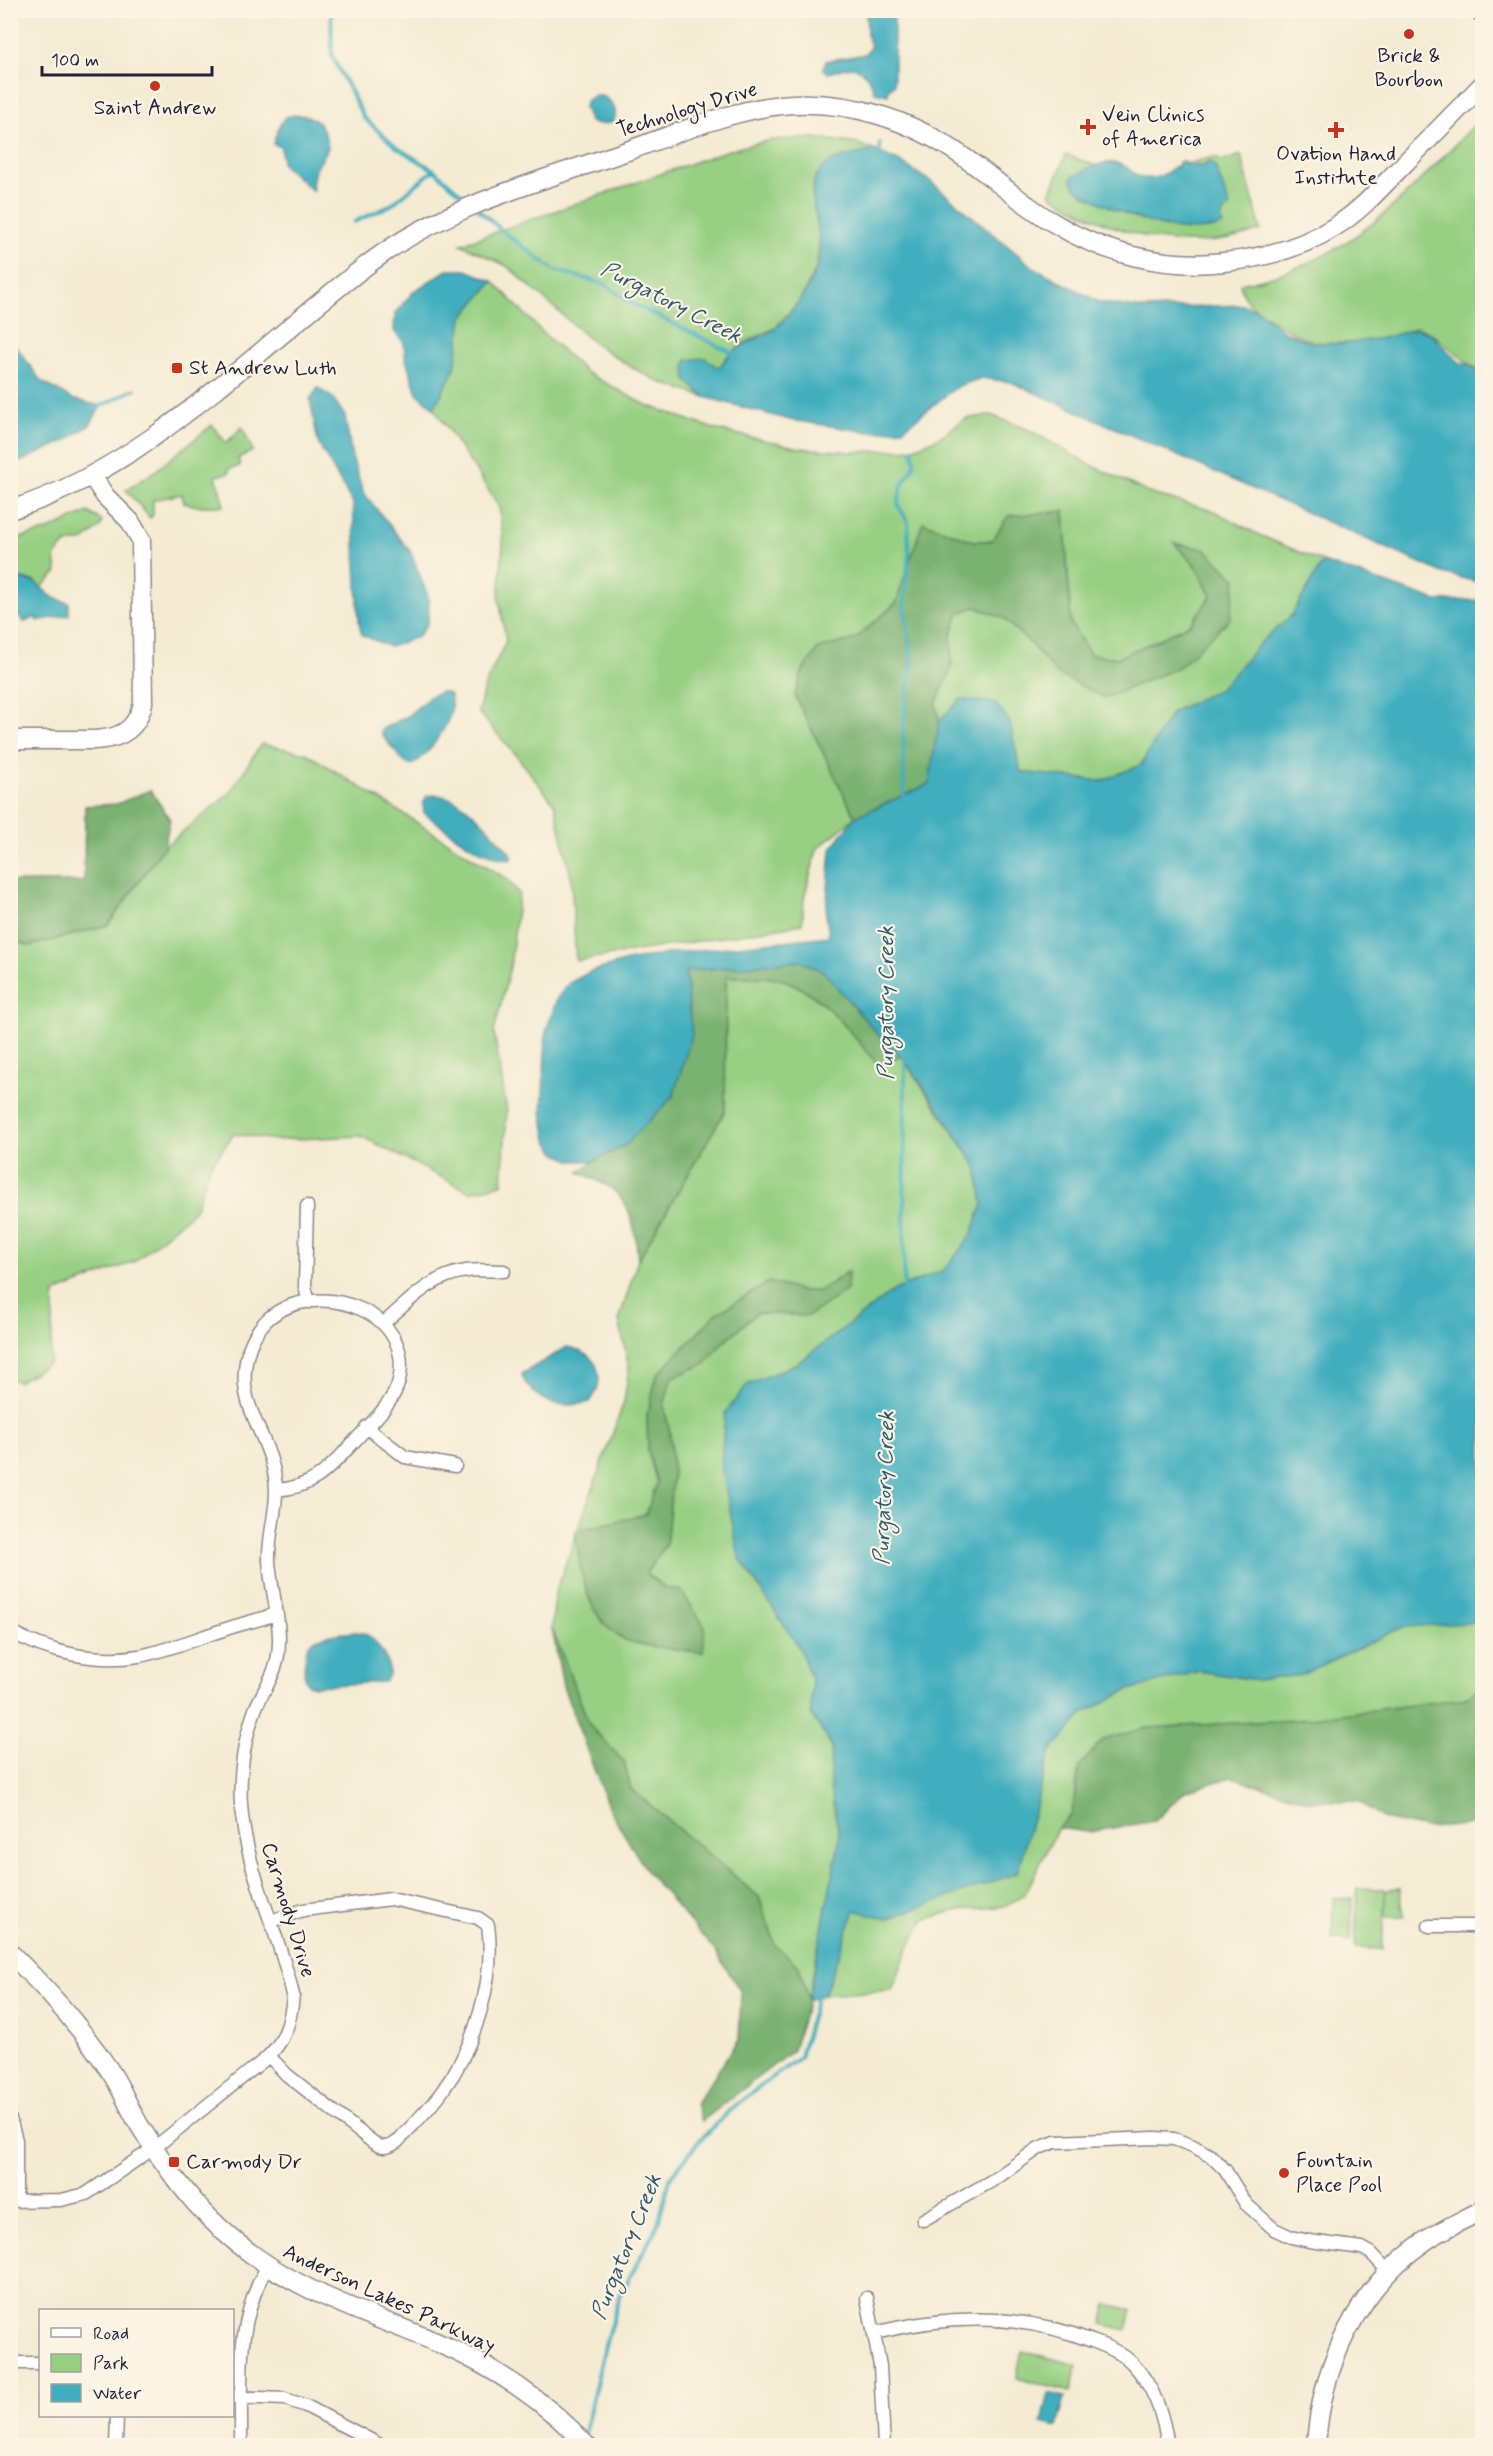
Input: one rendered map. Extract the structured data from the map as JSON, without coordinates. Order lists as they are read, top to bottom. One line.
{"streets":{"street":["Technology Drive","Carmody Drive","Anderson Lakes Parkway"]},"crossings":[["Carmody Drive","Anderson Lakes Parkway"]],"water":["Purgatory Creek"],"places":{"other":["Brick & Bourbon","Saint Andrew","Fountain Place Pool"],"health":["Vein Clinics of America","Ovation Hand Institute"],"transit":["St Andrew Luth","Carmody Dr"]},"legend":["Road","Park","Water"],"scale_bar":"100 m"}
